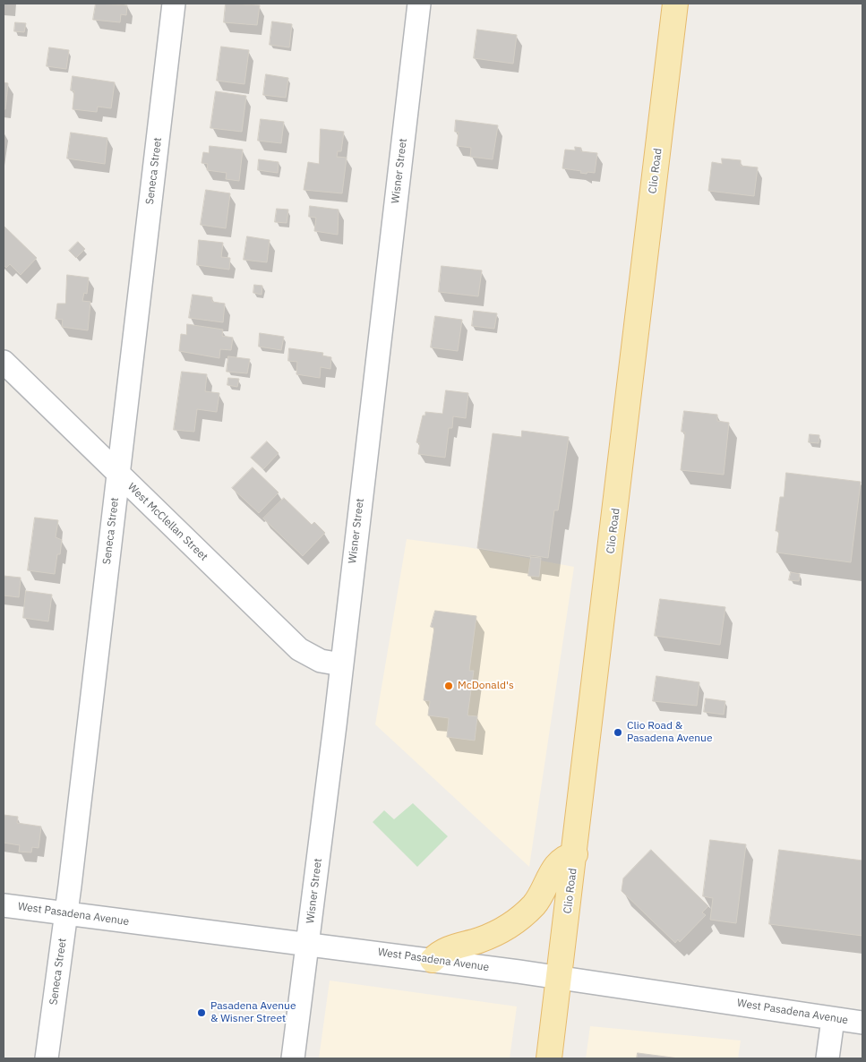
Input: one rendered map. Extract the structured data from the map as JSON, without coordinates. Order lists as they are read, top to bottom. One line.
{"streets":{"main road":["Clio Road"],"street":["Seneca Street","Wisner Street","West McClellan Street","West Pasadena Avenue"]},"crossings":[["Seneca Street","West McClellan Street"],["Seneca Street","West Pasadena Avenue"],["Wisner Street","West McClellan Street"],["Wisner Street","West Pasadena Avenue"],["Clio Road","West Pasadena Avenue"]],"places":["McDonald's","Clio Road & Pasadena Avenue","Pasadena Avenue & Wisner Street"]}
